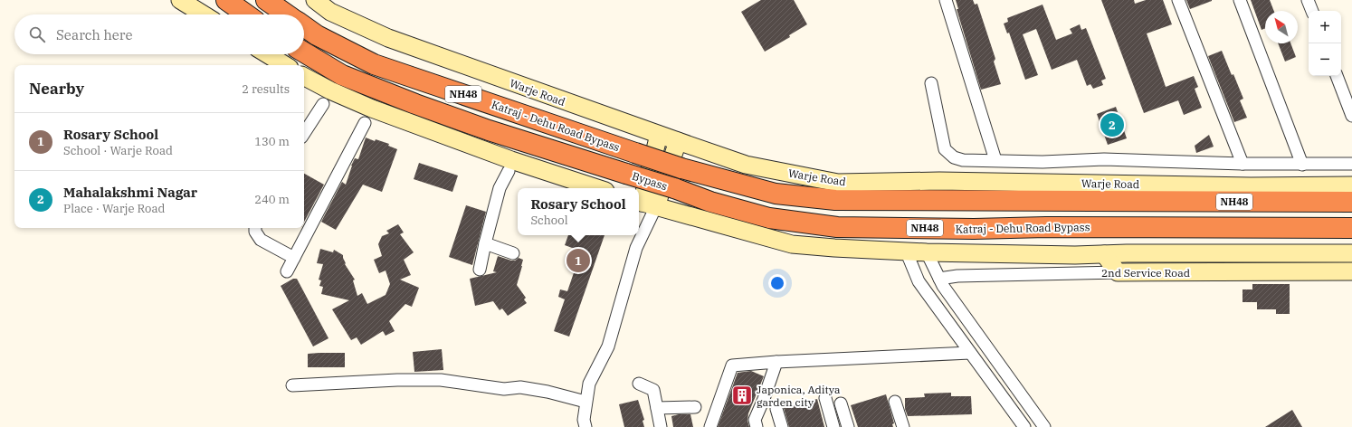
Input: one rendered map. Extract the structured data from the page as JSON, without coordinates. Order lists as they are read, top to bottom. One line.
{"streets":{"highway":["NH48","Katraj - Dehu Road Bypass","Bypass"],"street":["Warje Road","2nd Service Road"]},"crossings":[["Katraj - Dehu Road Bypass","Bypass"]],"places":{"building":["Japonica, Aditya garden city"]},"north":"top left","page":{"map_buttons":["+","−"],"search":"Search here","heading":["Nearby","2 results"],"pins":["2","1"],"list":[{"mark":"1","name":"Rosary School","note":"School · Warje Road","value":"130 m"},{"mark":"2","name":"Mahalakshmi Nagar","note":"Place · Warje Road","value":"240 m"}],"popup":["Rosary School","School"]}}
